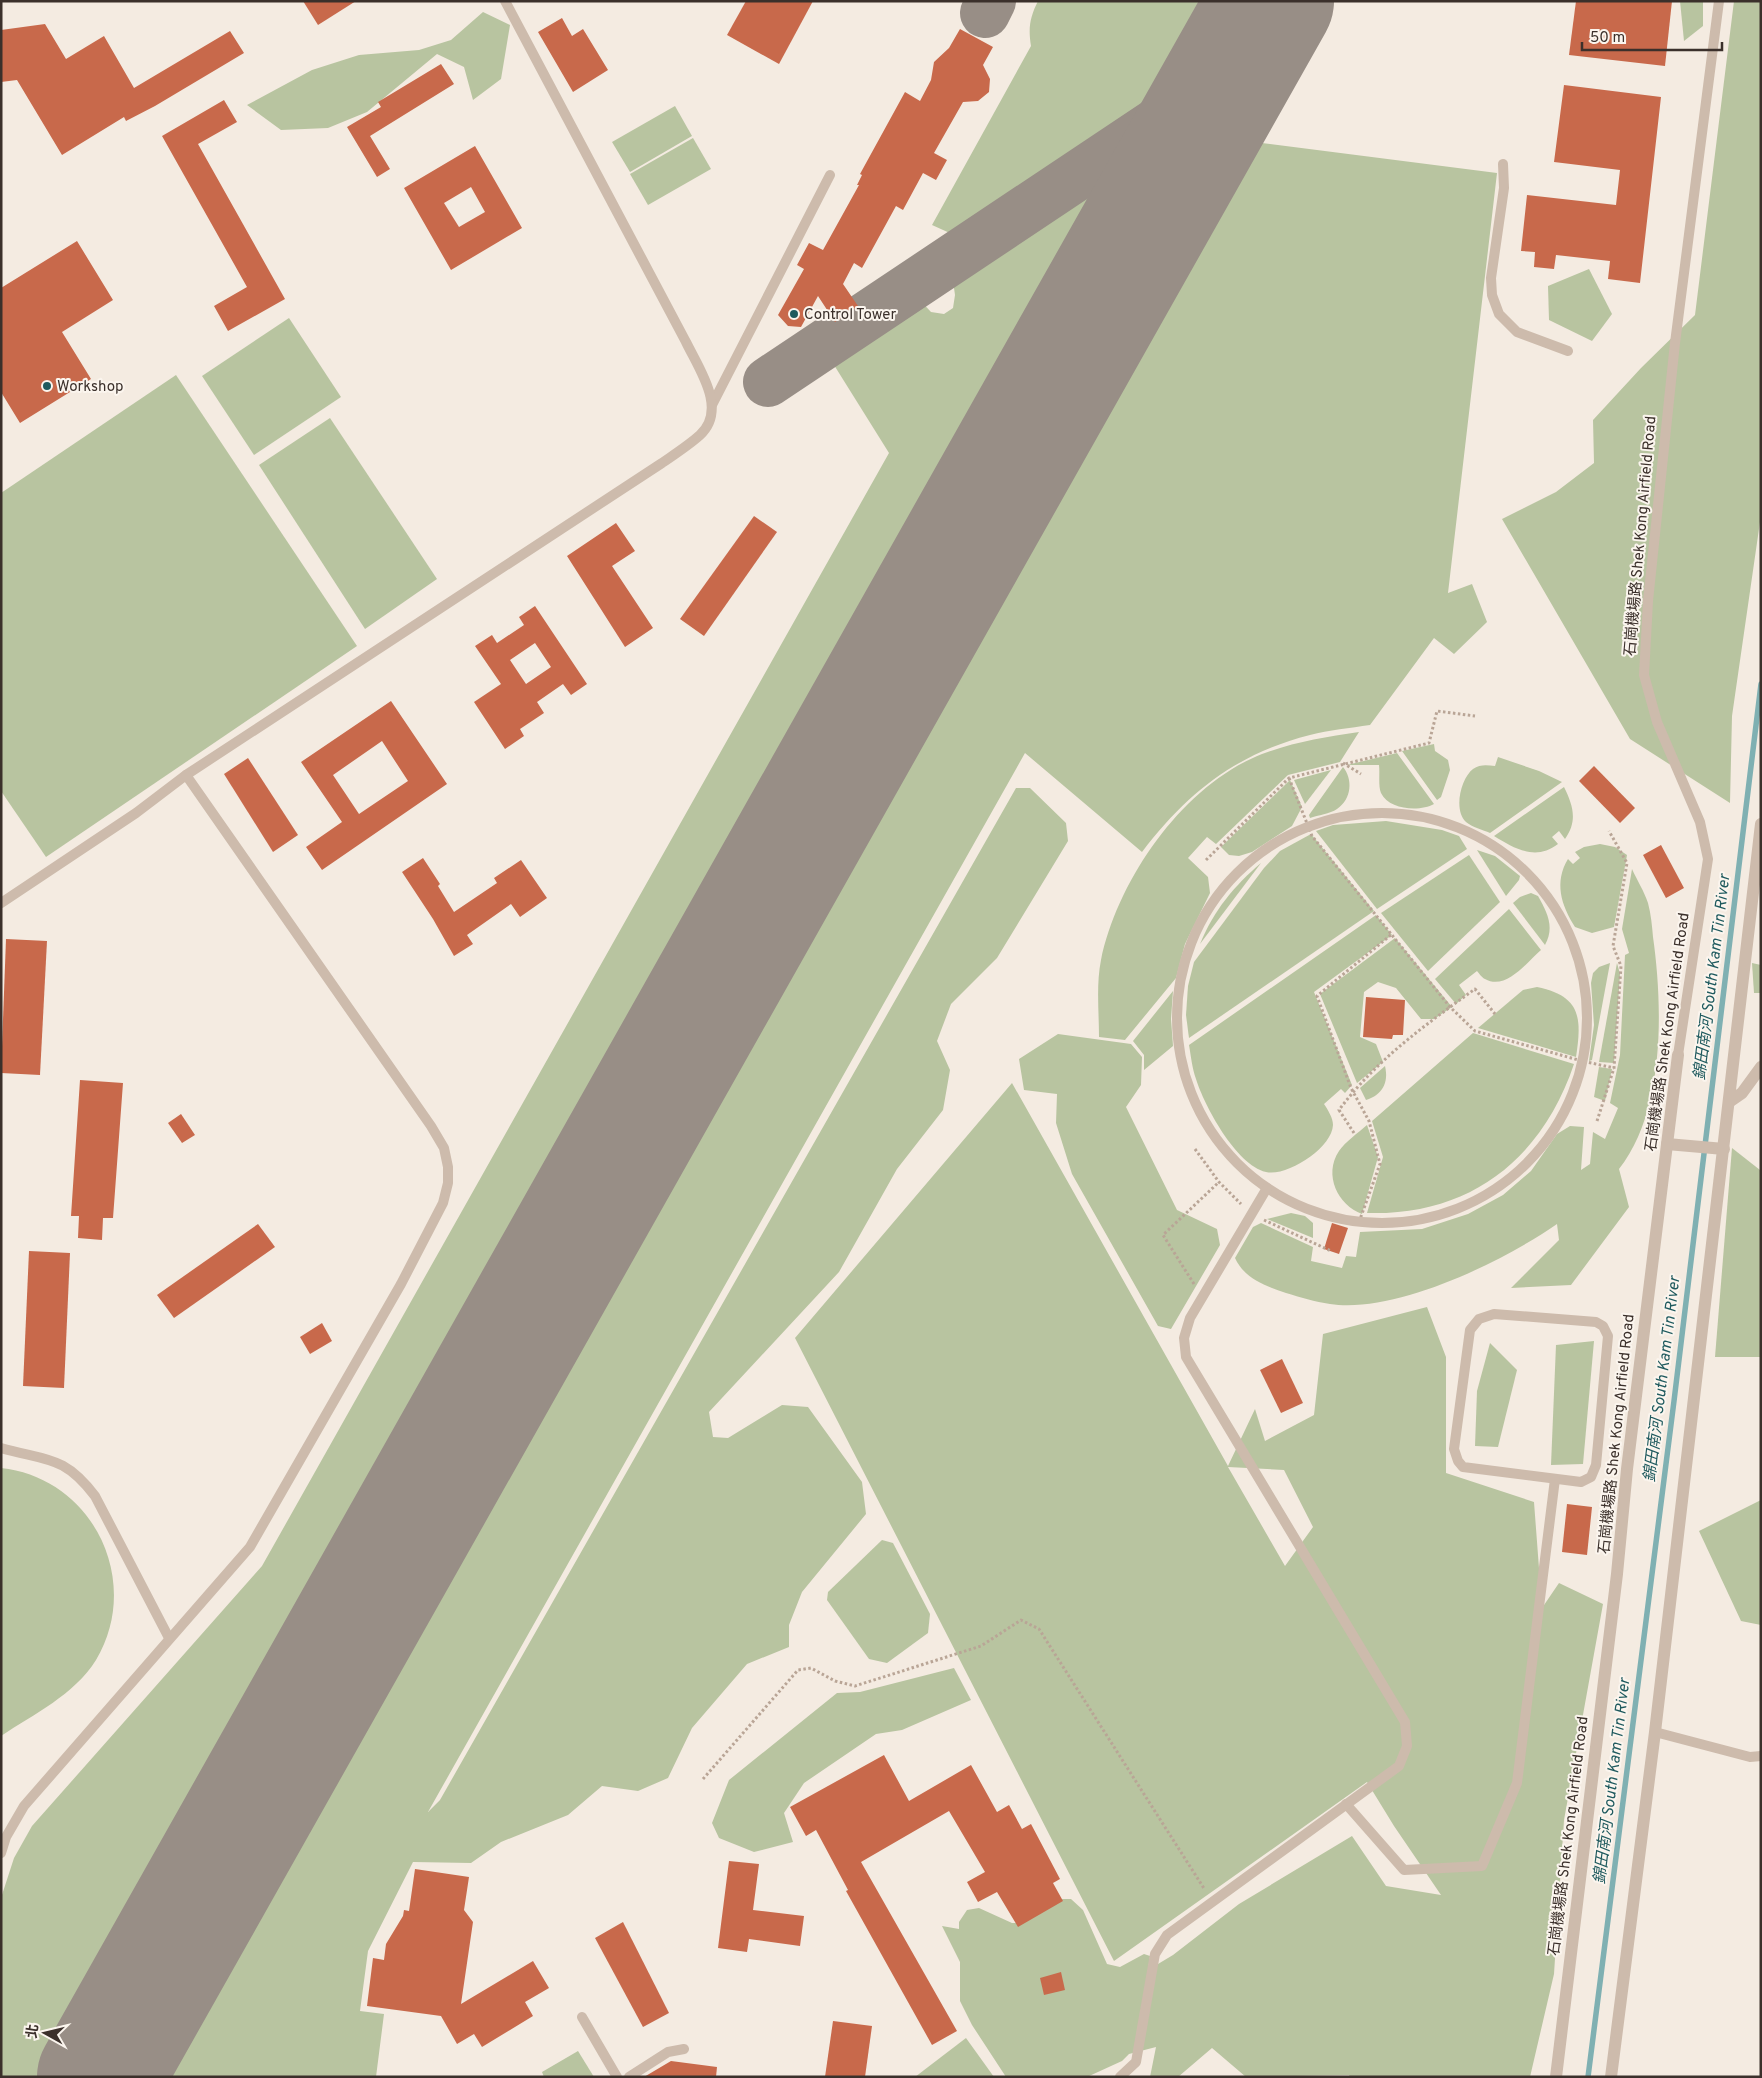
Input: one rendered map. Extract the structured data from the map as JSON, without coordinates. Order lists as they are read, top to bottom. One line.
{"streets":{"street":["石崗機場路 Shek Kong Airfield Road"]},"water":["錦田南河 South Kam Tin River"],"places":["Control Tower","Workshop"],"scale_bar":"50 m","north":"left"}
